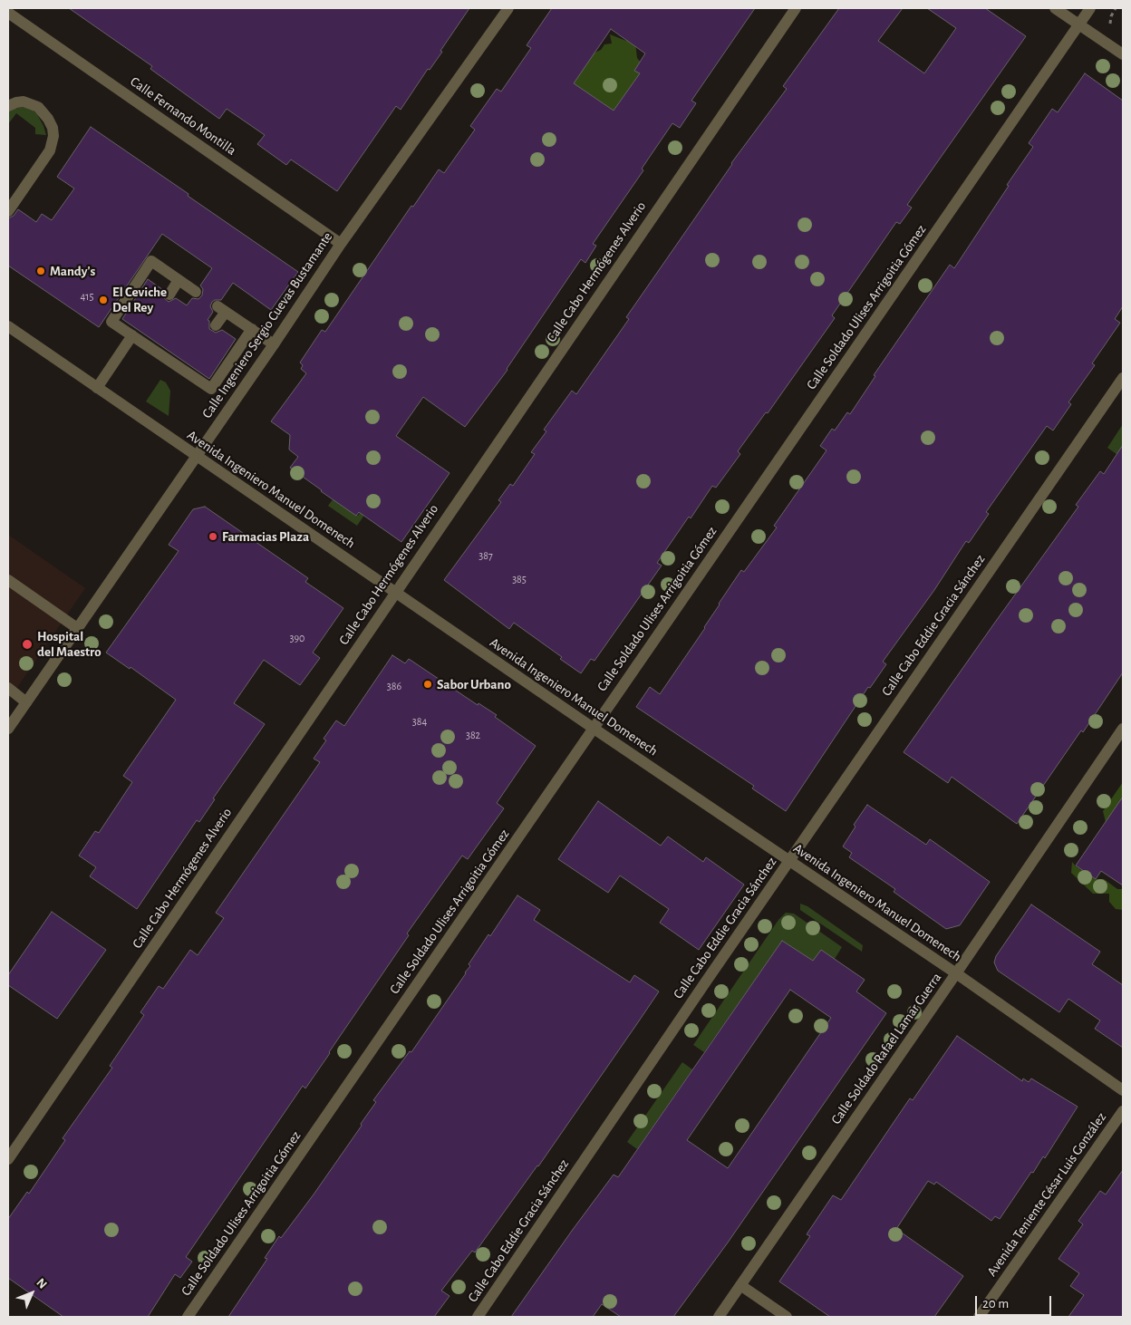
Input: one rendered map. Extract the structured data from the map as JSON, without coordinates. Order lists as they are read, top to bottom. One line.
{"streets":{"street":["Calle Fernando Montilla","Calle Cabo Hermógenes Alverio","Calle Soldado Ulises Arrigoitia Gómez","Calle Ingeniero Sergio Cuevas Bustamante","Avenida Ingeniero Manuel Domenech","Calle Cabo Eddie Gracia Sánchez","Calle Soldado Rafael Lamar Guerra","Avenida Teniente César Luis González"]},"crossings":[["Calle Fernando Montilla","Calle Ingeniero Sergio Cuevas Bustamante"],["Calle Cabo Hermógenes Alverio","Avenida Ingeniero Manuel Domenech"],["Calle Soldado Ulises Arrigoitia Gómez","Avenida Ingeniero Manuel Domenech"],["Calle Ingeniero Sergio Cuevas Bustamante","Avenida Ingeniero Manuel Domenech"],["Avenida Ingeniero Manuel Domenech","Calle Cabo Eddie Gracia Sánchez"],["Avenida Ingeniero Manuel Domenech","Calle Soldado Rafael Lamar Guerra"]],"places":["Mandy's","El Ceviche Del Rey","Farmacias Plaza","Hospital del Maestro","Sabor Urbano"],"house_numbers":["415","387","385","390","386","384","382"],"scale_bar":"20 m","north":"top right"}
